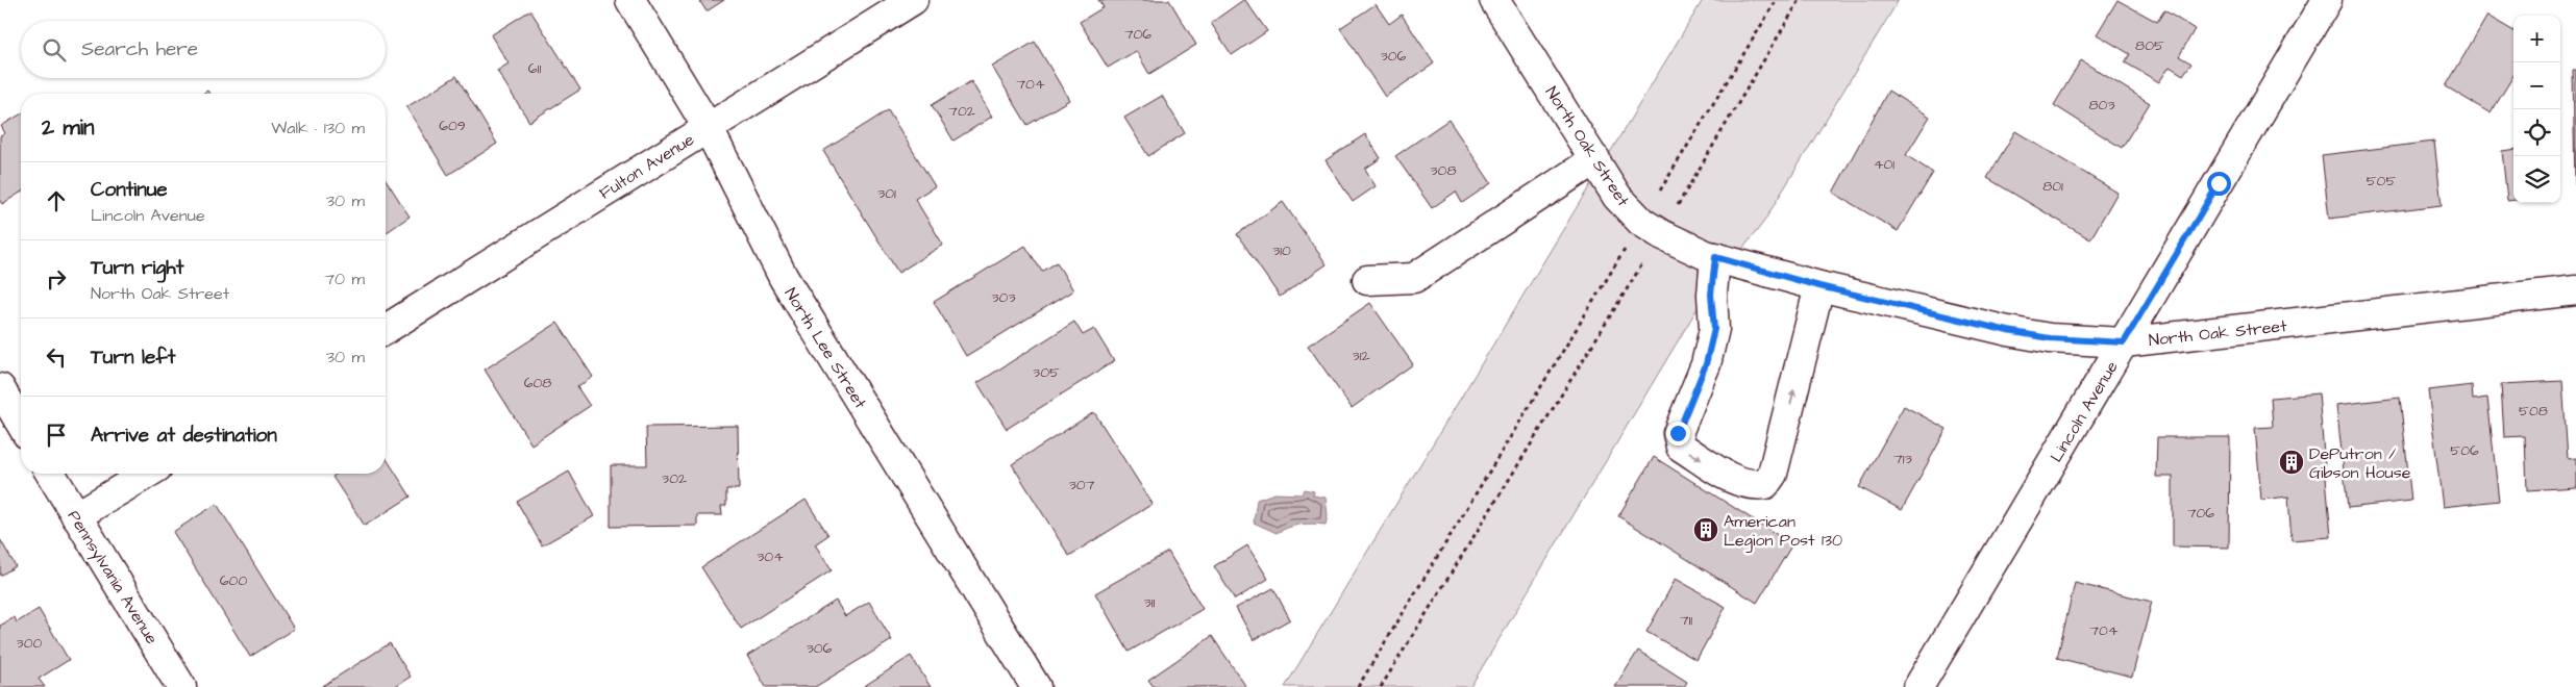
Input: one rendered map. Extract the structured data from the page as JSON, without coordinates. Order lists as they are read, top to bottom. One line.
{"streets":{"street":["North Oak Street","Fulton Avenue","North Lee Street","Lincoln Avenue","Pennsylvania Avenue"]},"crossings":[["North Oak Street","Lincoln Avenue"],["Fulton Avenue","North Lee Street"]],"places":{"building":["DePutron / Gibson House","American Legion Post 130"]},"house_numbers":["706","805","306","611","704","803","702","609","401","308","505","801","301","310","303","312","305","608","508","506","713","302","307","706","304","600","311","711","704","300","306"],"page":{"map_buttons":["+","−"],"search":"Search here","heading":["2 min","Walk · 130 m"],"list":[["Continue","Lincoln Avenue","30 m"],["Turn right","North Oak Street","70 m"],["Turn left","30 m"],"Arrive at destination"]}}
